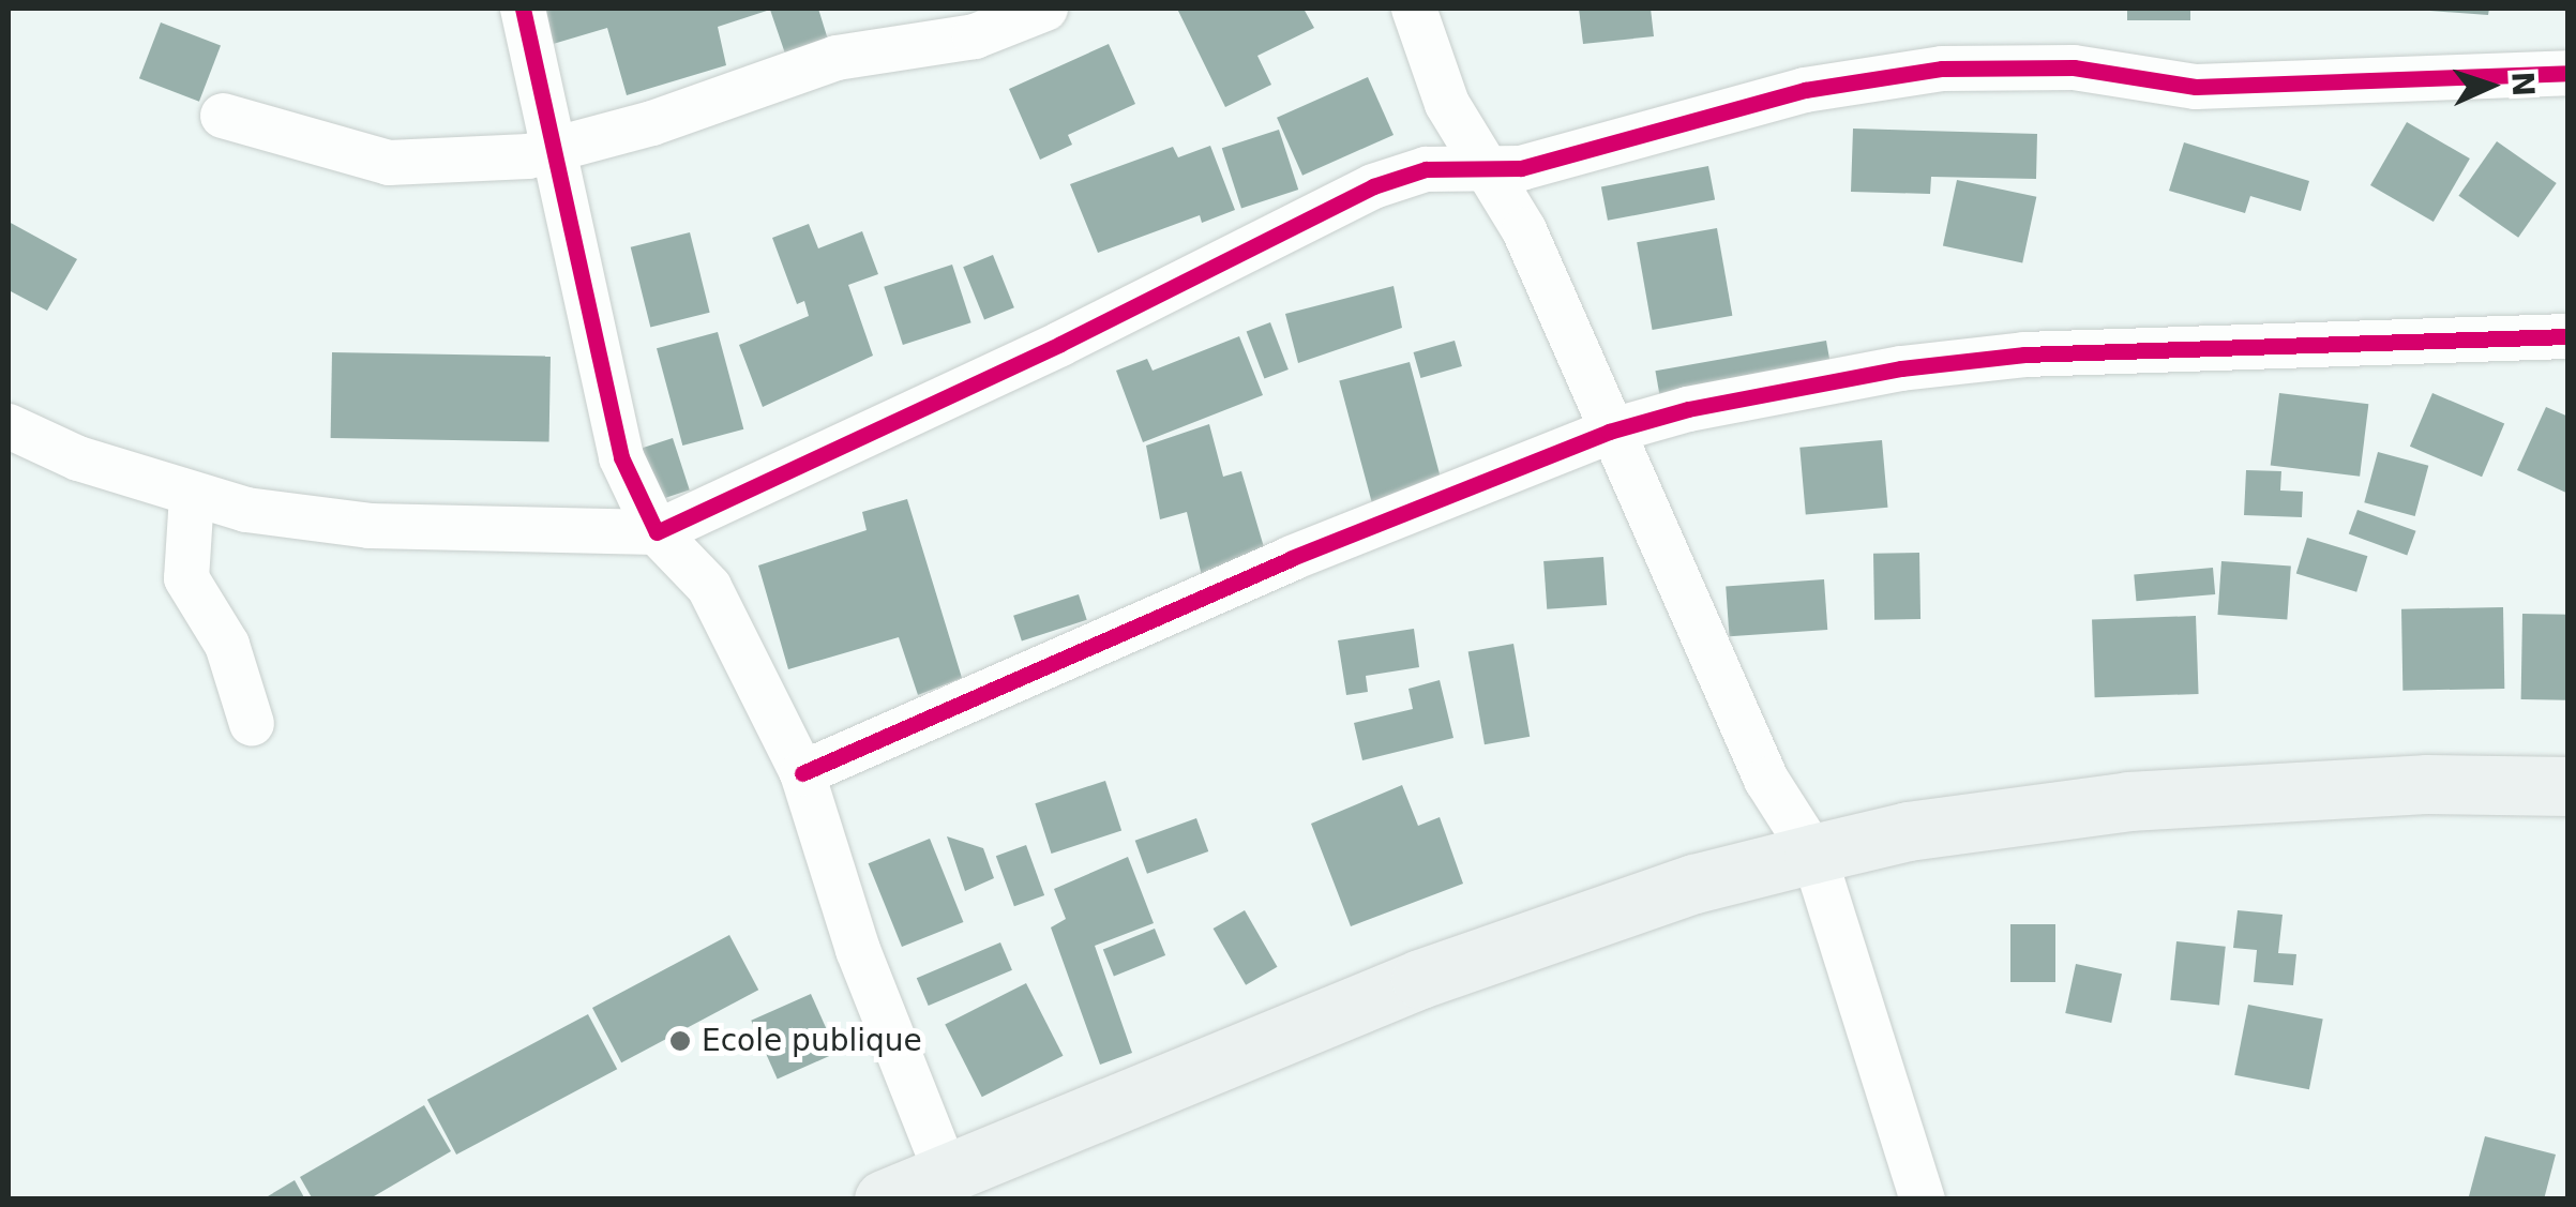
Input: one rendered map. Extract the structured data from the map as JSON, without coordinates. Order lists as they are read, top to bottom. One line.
{"places":["Ecole publique"],"north":"right"}
